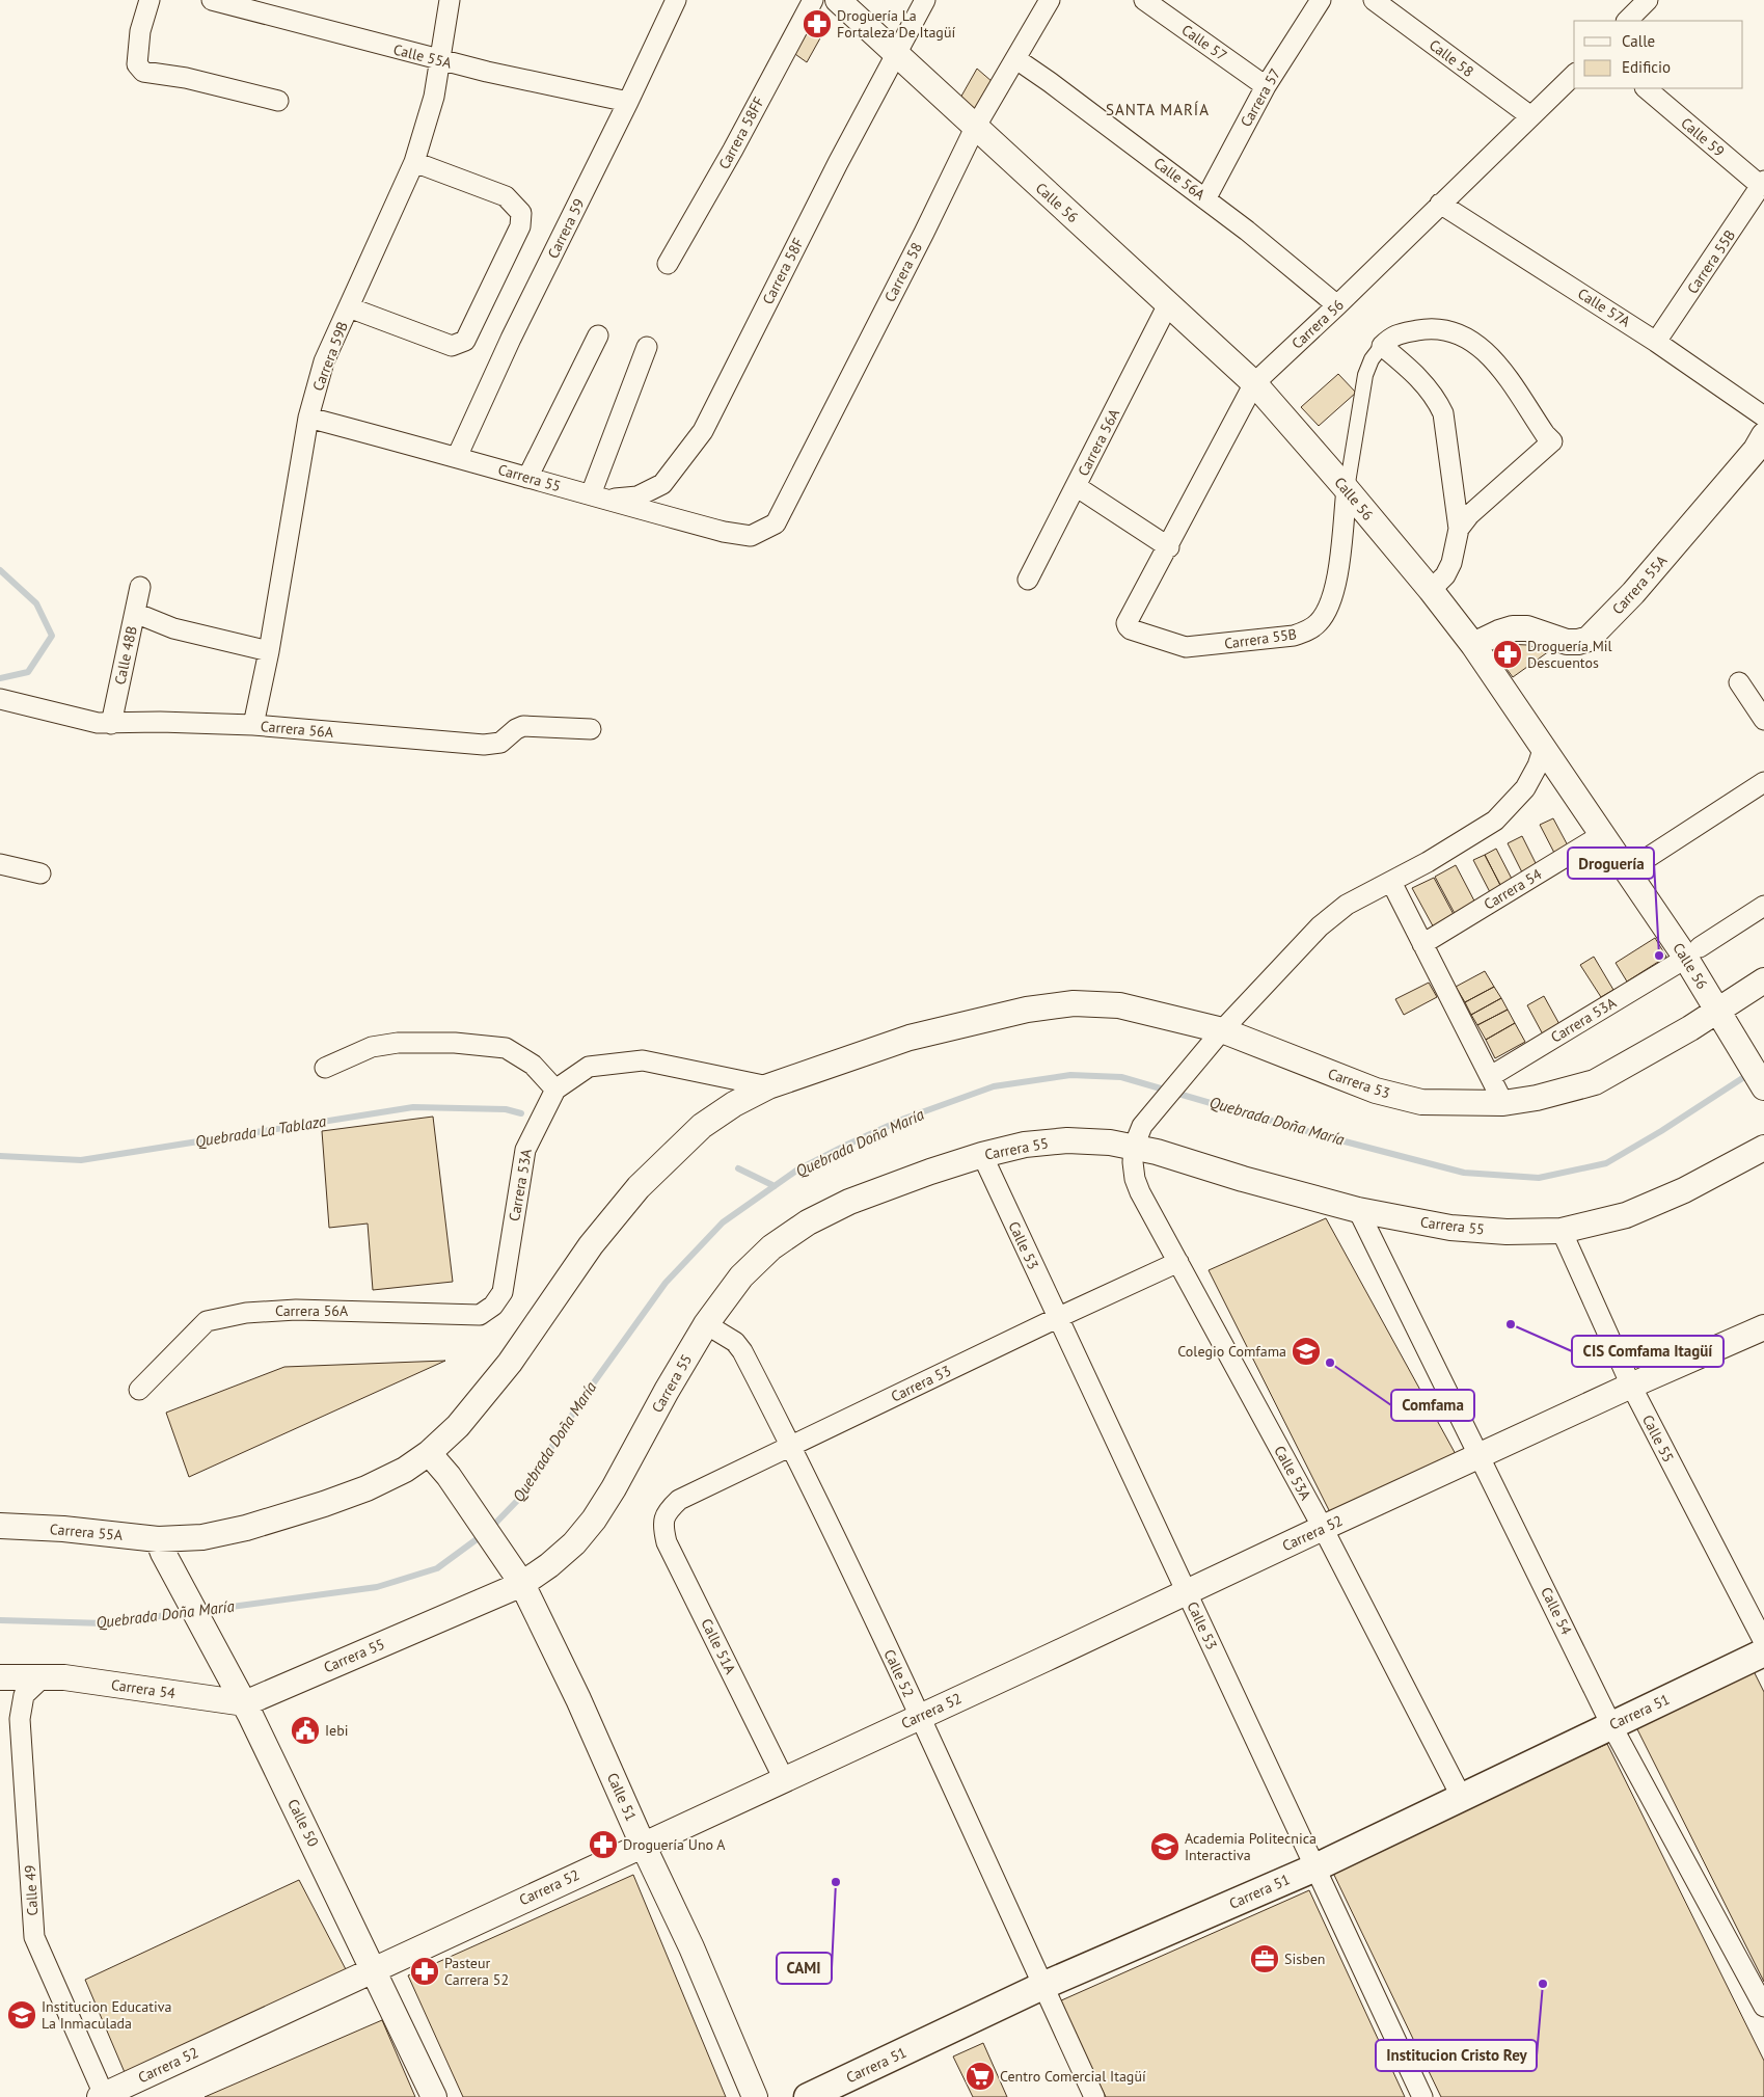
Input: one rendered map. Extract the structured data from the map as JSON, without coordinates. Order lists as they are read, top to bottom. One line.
{"streets":{"main road":["Carrera 51"],"street":["Calle 57","Calle 55A","Calle 58","Carrera 57","Carrera 58FF","Calle 59","Calle 56A","Calle 56","Carrera 59","Carrera 55B","Carrera 58F","Carrera 58","Calle 57A","Carrera 56","Carrera 59B","Carrera 56A","Carrera 55","Carrera 55A","Calle 48B","Carrera 54","Carrera 53A","Carrera 53","Calle 53","Calle 55","Calle 53A","Carrera 52","Calle 54","Calle 51A","Calle 52","Calle 51","Calle 50","Calle 49"]},"crossings":[["Calle 57","Carrera 57"],["Calle 55A","Carrera 59"],["Calle 55A","Carrera 59B"],["Calle 58","Carrera 56"],["Carrera 57","Calle 56A"],["Calle 59","Carrera 55B"],["Calle 56A","Carrera 58"],["Calle 56A","Carrera 56"],["Calle 56","Carrera 55B"],["Calle 56","Carrera 58F"],["Calle 56","Carrera 58"],["Calle 56","Carrera 56"],["Calle 56","Carrera 56A"],["Calle 56","Carrera 55A"],["Calle 56","Carrera 54"],["Calle 56","Carrera 53"],["Carrera 59","Carrera 55"],["Carrera 55B","Calle 57A"],["Carrera 55B","Carrera 56"],["Carrera 58F","Carrera 55"],["Carrera 58","Carrera 55"],["Calle 57A","Carrera 56"],["Carrera 59B","Carrera 56A"],["Carrera 59B","Carrera 55"],["Carrera 56A","Calle 48B"],["Carrera 56A","Carrera 53A"],["Carrera 55","Carrera 54"],["Carrera 55","Calle 53"],["Carrera 55","Calle 55"],["Carrera 55","Calle 53A"],["Carrera 55","Calle 54"],["Carrera 55","Calle 52"],["Carrera 55","Calle 51"],["Carrera 55","Calle 50"],["Carrera 55A","Carrera 53A"],["Carrera 55A","Carrera 53"],["Carrera 55A","Calle 51"],["Carrera 55A","Calle 50"],["Carrera 54","Calle 50"],["Carrera 54","Calle 49"],["Carrera 53A","Carrera 53"],["Carrera 53","Calle 53"],["Carrera 53","Calle 53A"],["Carrera 53","Calle 51A"],["Carrera 53","Calle 52"],["Calle 53","Carrera 52"],["Calle 53","Carrera 51"],["Calle 55","Carrera 52"],["Calle 53A","Carrera 52"],["Calle 53A","Carrera 51"],["Carrera 52","Calle 54"],["Carrera 52","Calle 51A"],["Carrera 52","Calle 52"],["Carrera 52","Calle 51"],["Carrera 52","Calle 50"],["Carrera 52","Calle 49"],["Calle 54","Carrera 51"],["Calle 52","Carrera 51"]],"districts":["SANTA MARÍA"],"water":["Quebrada Doña María","Quebrada La Tablaza"],"places":{"pharmacy":["Droguería La Fortaleza De Itagüí","Droguería Mil Descuentos","Droguería Uno A","Pasteur Carrera 52"],"other":["Droguería","CIS Comfama Itagüí","Comfama","CAMI","Institucion Cristo Rey"],"school or university":["Colegio Comfama","Academia Politecnica Interactiva","Institucion Educativa La Inmaculada"],"public building":["Iebi"],"office":["Sisben"],"supermarket":["Centro Comercial Itagüí"]},"legend":["Calle","Edificio"]}
